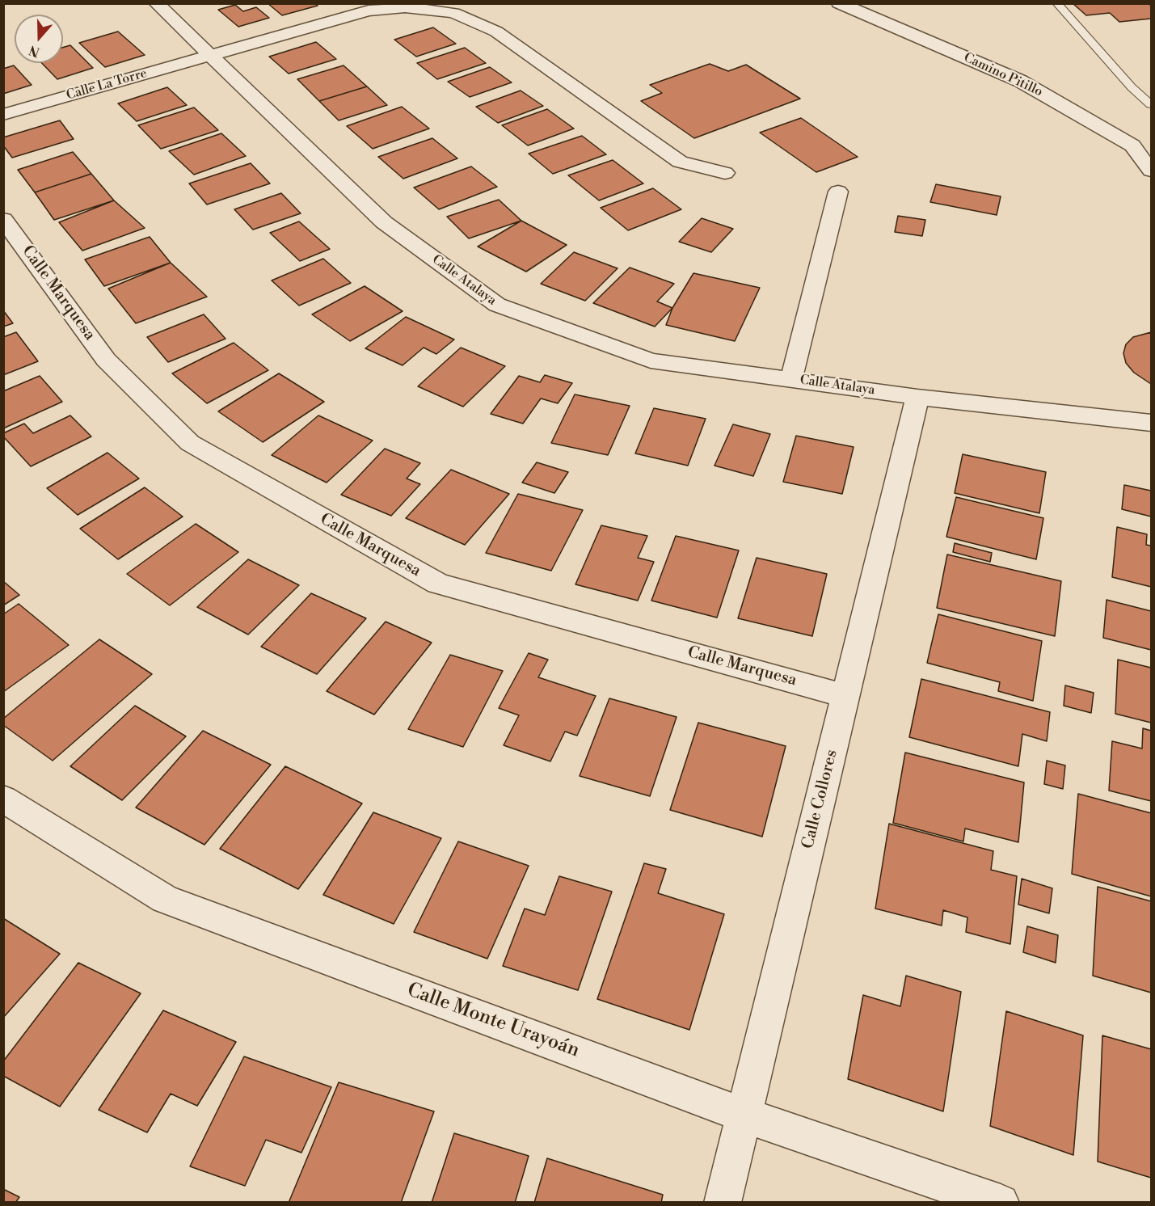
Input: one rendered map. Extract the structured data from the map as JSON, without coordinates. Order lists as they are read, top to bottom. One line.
{"streets":{"street":["Camino Pitillo","Calle La Torre","Calle Atalaya","Calle Marquesa","Calle Collores","Calle Monte Urayoán"]},"crossings":[["Calle La Torre","Calle Atalaya"],["Calle Atalaya","Calle Collores"],["Calle Marquesa","Calle Collores"],["Calle Collores","Calle Monte Urayoán"]],"north":"bottom"}
